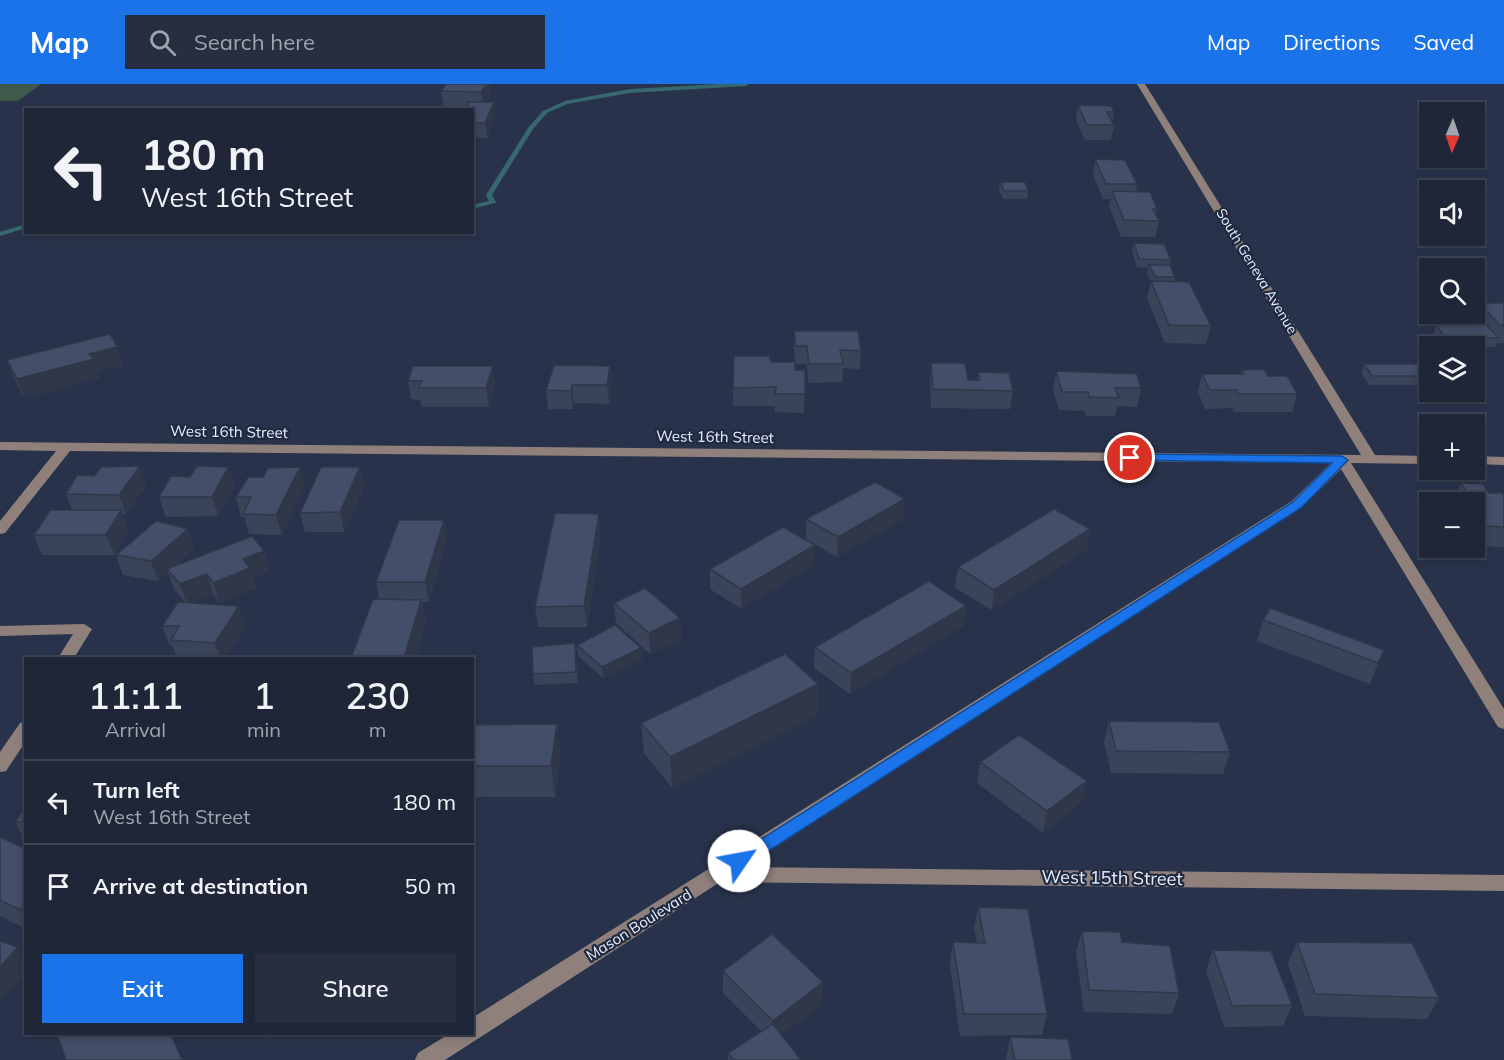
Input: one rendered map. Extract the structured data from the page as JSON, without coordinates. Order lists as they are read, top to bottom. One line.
{"streets":{"street":["South Geneva Avenue","West 16th Street","West 15th Street","Mason Boulevard"]},"crossings":[["South Geneva Avenue","West 16th Street"],["West 16th Street","Mason Boulevard"],["West 15th Street","Mason Boulevard"]],"north":"bottom","page":{"header":"Map","search":"Search here","nav":["Map","Directions","Saved"],"map_buttons":["+","−"],"turn":["180 m","West 16th Street"],"eta":["11:11","Arrival","1","min","230","m"],"list":[{"name":"Turn left","note":"West 16th Street","value":"180 m"},{"name":"Arrive at destination","value":"50 m"}],"buttons":["Exit","Share"]}}
